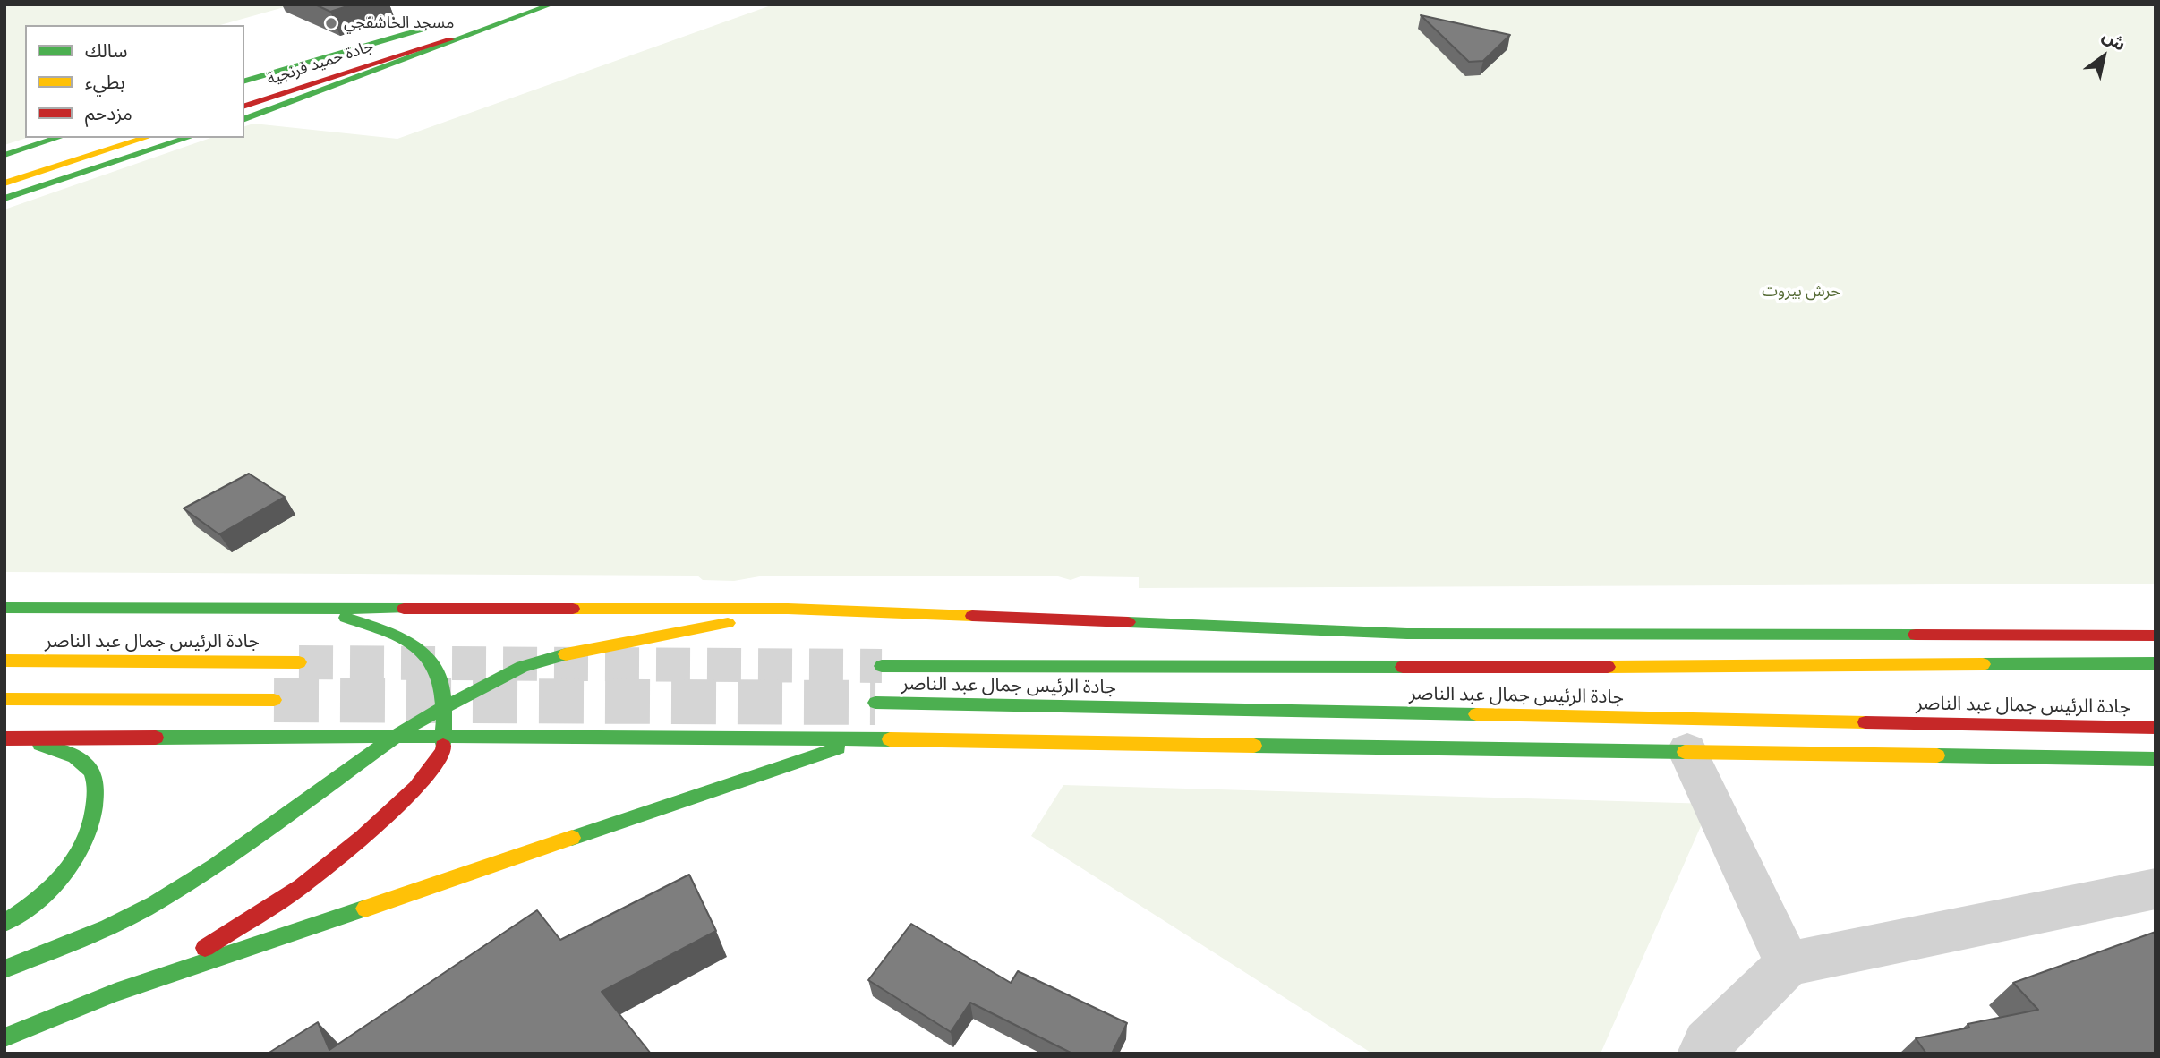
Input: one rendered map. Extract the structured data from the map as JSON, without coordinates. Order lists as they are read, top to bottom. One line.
{"streets":{"main road":["جادة حميد فرنجية","جادة الرئيس جمال عبد الناصر"]},"parks":["حرش بيروت"],"places":["مسجد الخاشقجي"],"legend":["سالك","بطيء","مزدحم"],"north":"top right"}
